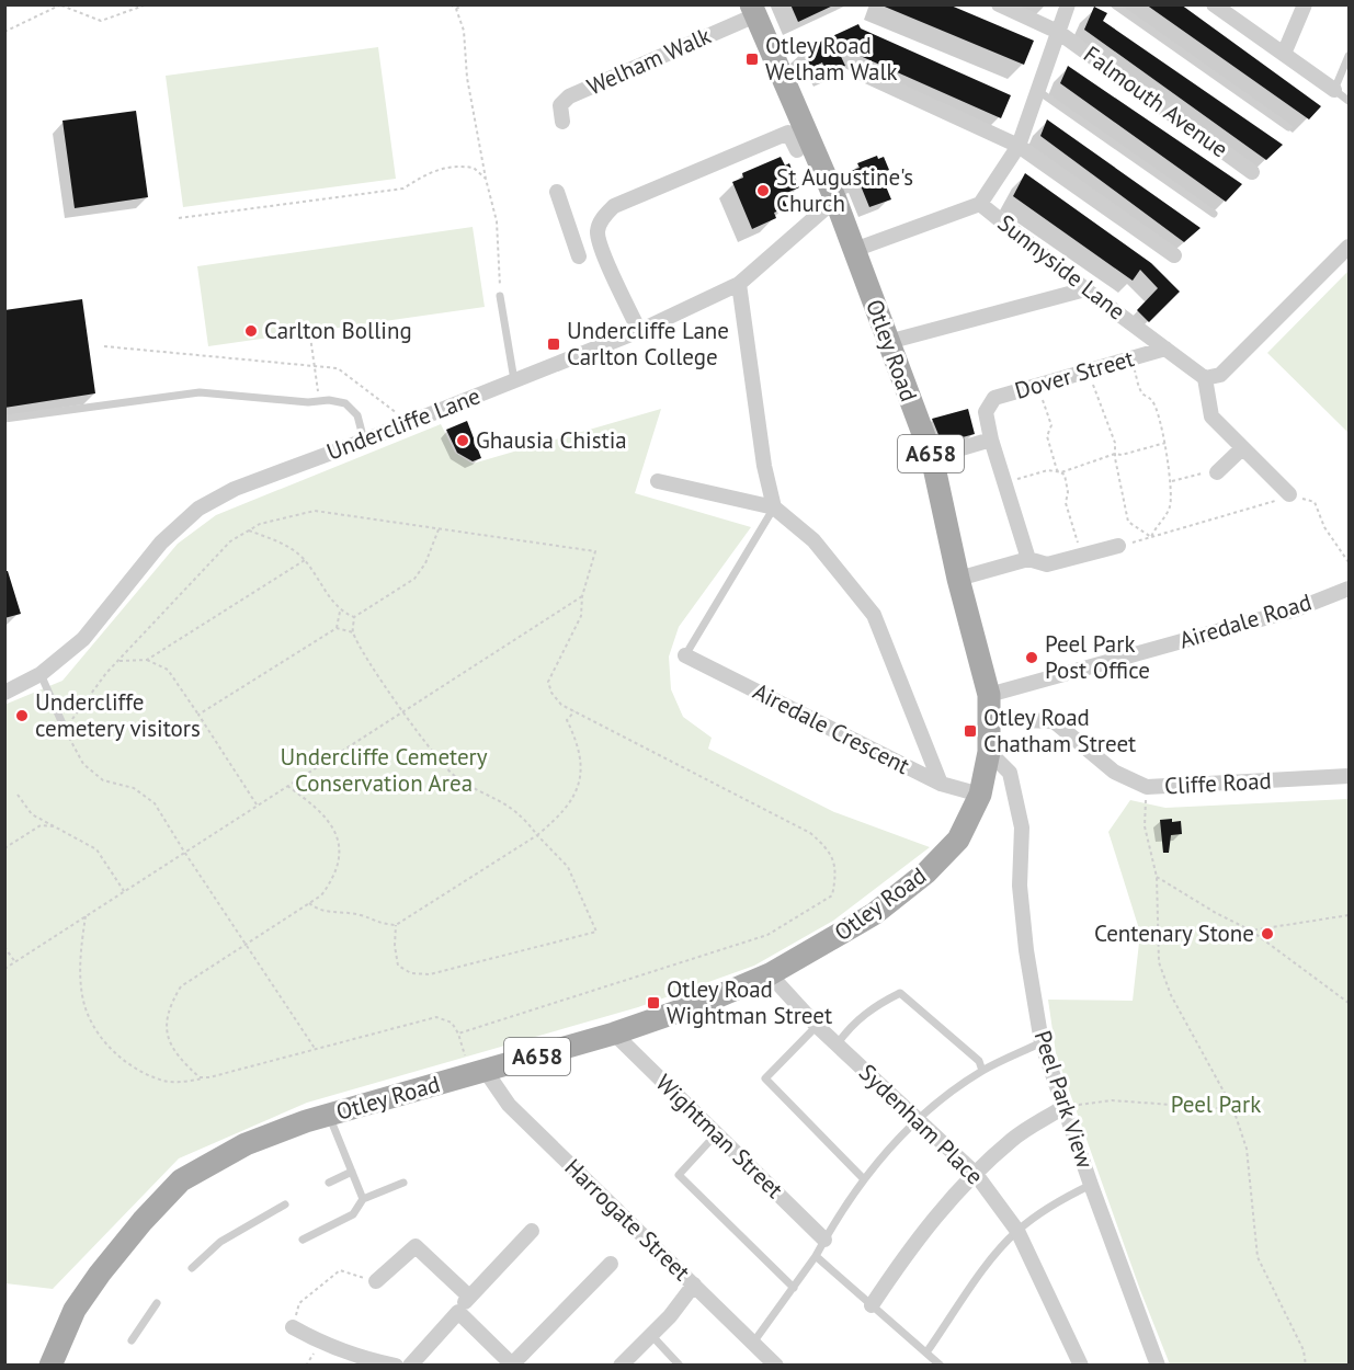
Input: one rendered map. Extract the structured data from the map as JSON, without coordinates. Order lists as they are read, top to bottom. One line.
{"streets":{"main road":["Otley Road","A658"],"street":["Welham Walk","Falmouth Avenue","Sunnyside Lane","Dover Street","Undercliffe Lane","Airedale Road","Airedale Crescent","Cliffe Road","Peel Park View","Sydenham Place","Wightman Street","Harrogate Street"]},"crossings":[["Welham Walk","Otley Road"],["Sunnyside Lane","Dover Street"],["Otley Road","Undercliffe Lane"],["Otley Road","Airedale Road"],["Otley Road","Airedale Crescent"],["Otley Road","Cliffe Road"],["Otley Road","Peel Park View"],["Otley Road","Sydenham Place"],["Otley Road","Wightman Street"],["Otley Road","Harrogate Street"]],"parks":["Undercliffe Cemetery Conservation Area","Peel Park"],"places":{"transit":["Otley Road Welham Walk","Undercliffe Lane Carlton College","Otley Road Chatham Street","Otley Road Wightman Street"],"other":["St Augustine's Church","Carlton Bolling","Ghausia Chistia","Peel Park Post Office","Undercliffe cemetery visitors","Centenary Stone"]}}
